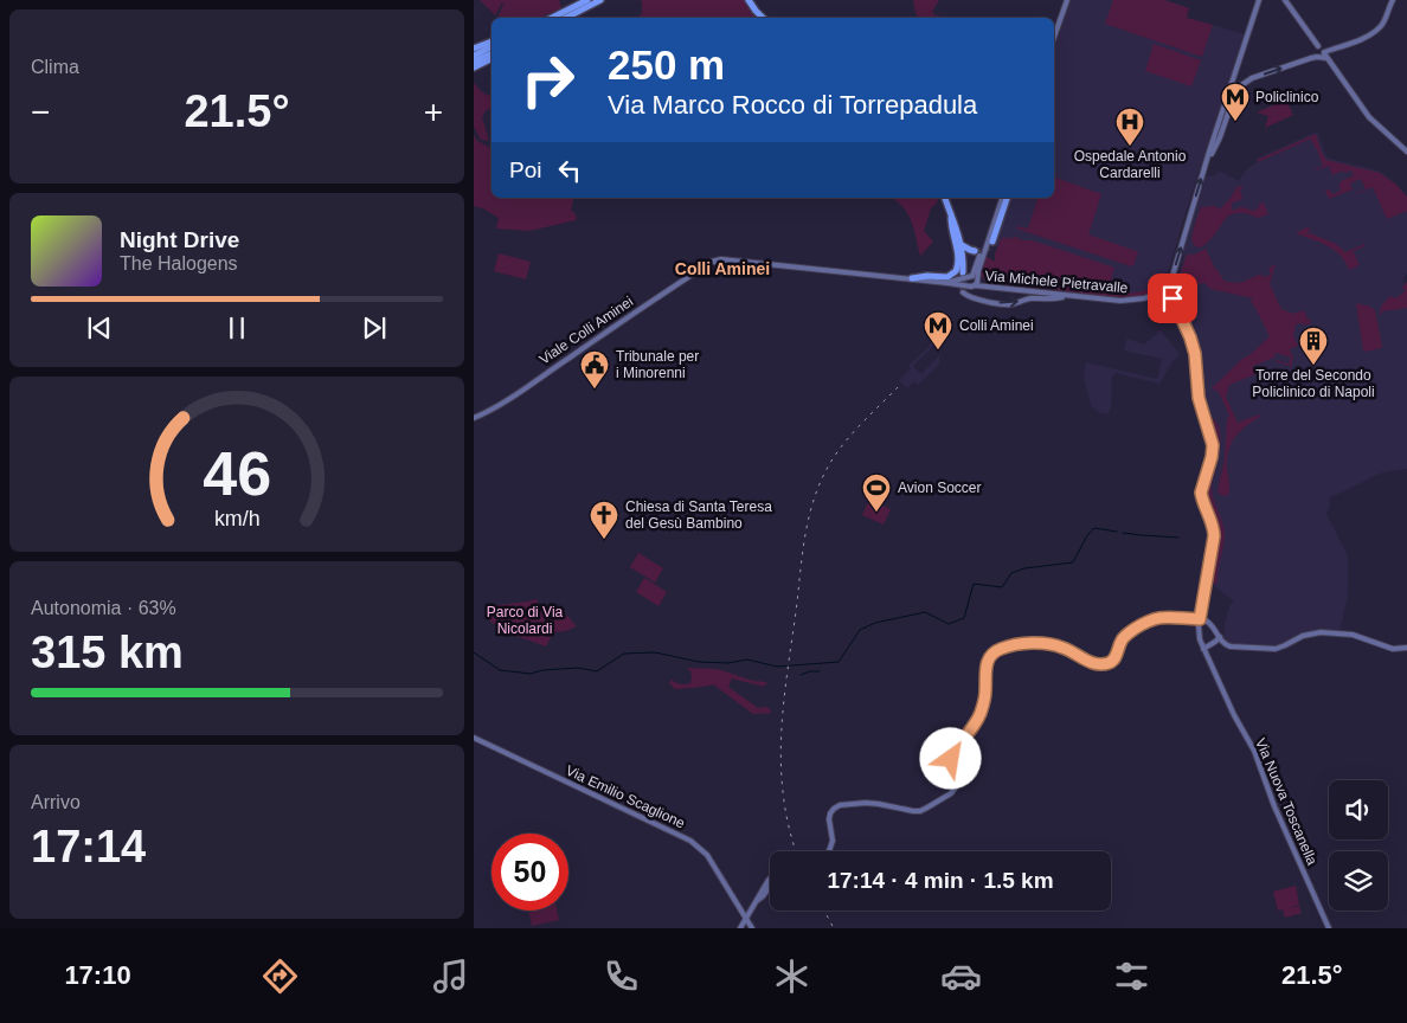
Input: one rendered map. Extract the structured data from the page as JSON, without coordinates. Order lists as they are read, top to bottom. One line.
{"streets":{"main road":["Via Michele Pietravalle","Viale Colli Aminei","Via Emilio Scaglione","Via Nuova Toscanella"]},"crossings":[["Via Michele Pietravalle","Viale Colli Aminei"],["Via Michele Pietravalle","Via Nuova Toscanella"]],"districts":["Colli Aminei"],"parks":["Parco di Via Nicolardi"],"places":{"metro station":["Policlinico","Colli Aminei"],"hospital":["Ospedale Antonio Cardarelli"],"building":["Torre del Secondo Policlinico di Napoli"],"public building":["Tribunale per i Minorenni"],"sports":["Avion Soccer"],"church":["Chiesa di Santa Teresa del Gesù Bambino"]},"page":{"tile":["Clima",["Autonomia · 63%","315 km"],["Arrivo","17:14"]],"turn":["250 m","Via Marco Rocco di Torrepadula"],"heat":["−","21.5°","+"],"then":"Poi","song":["Night Drive","The Halogens"],"limit":"50","trip":"17:14 · 4 min · 1.5 km","tabs":["17:10","21.5°"],"gauge":["46","km/h"]}}
